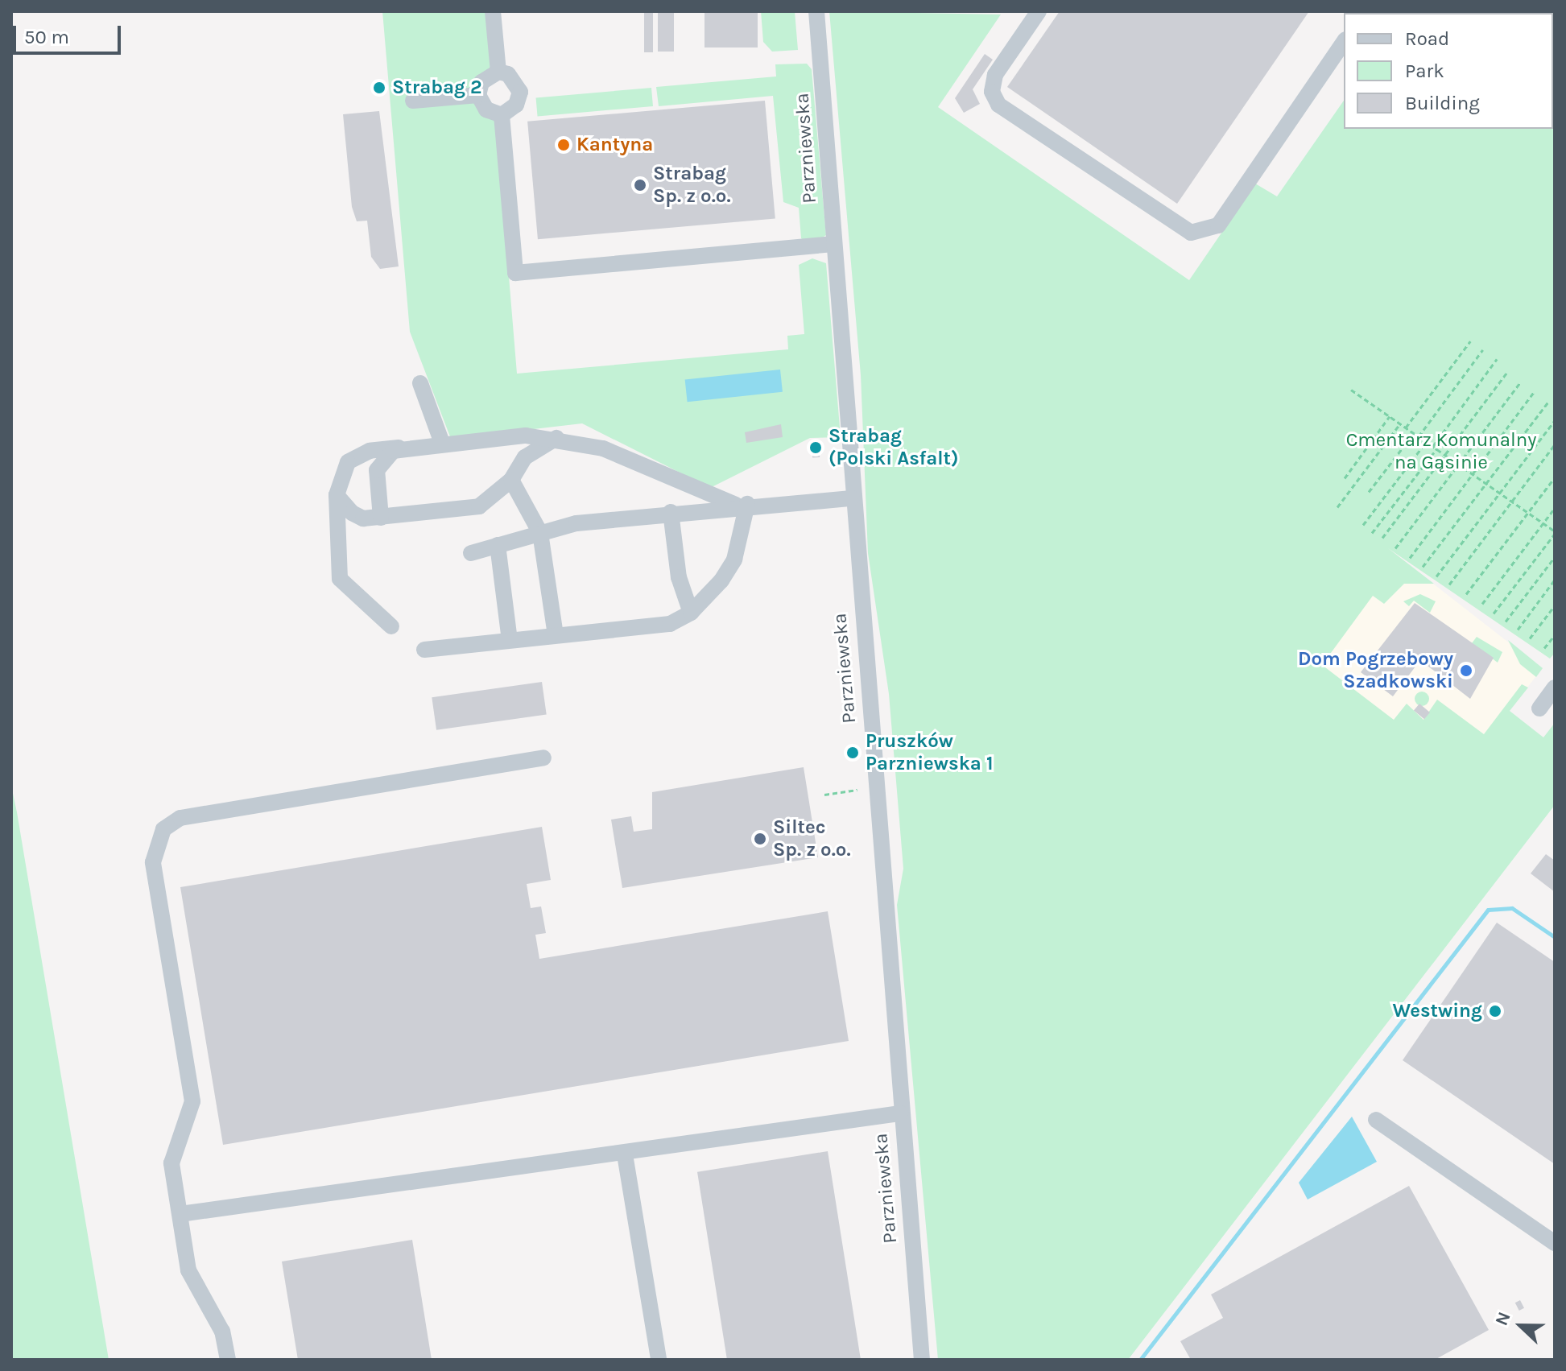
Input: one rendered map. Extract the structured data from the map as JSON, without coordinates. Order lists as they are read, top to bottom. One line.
{"streets":{"street":["Parzniewska"]},"parks":["Cmentarz Komunalny na Gąsinie"],"places":["Strabag 2","Kantyna","Strabag Sp. z o.o.","Strabag (Polski Asfalt)","Dom Pogrzebowy Szadkowski","Pruszków Parzniewska 1","Siltec Sp. z o.o.","Westwing"],"legend":["Road","Park","Building"],"scale_bar":"50 m","north":"left"}
